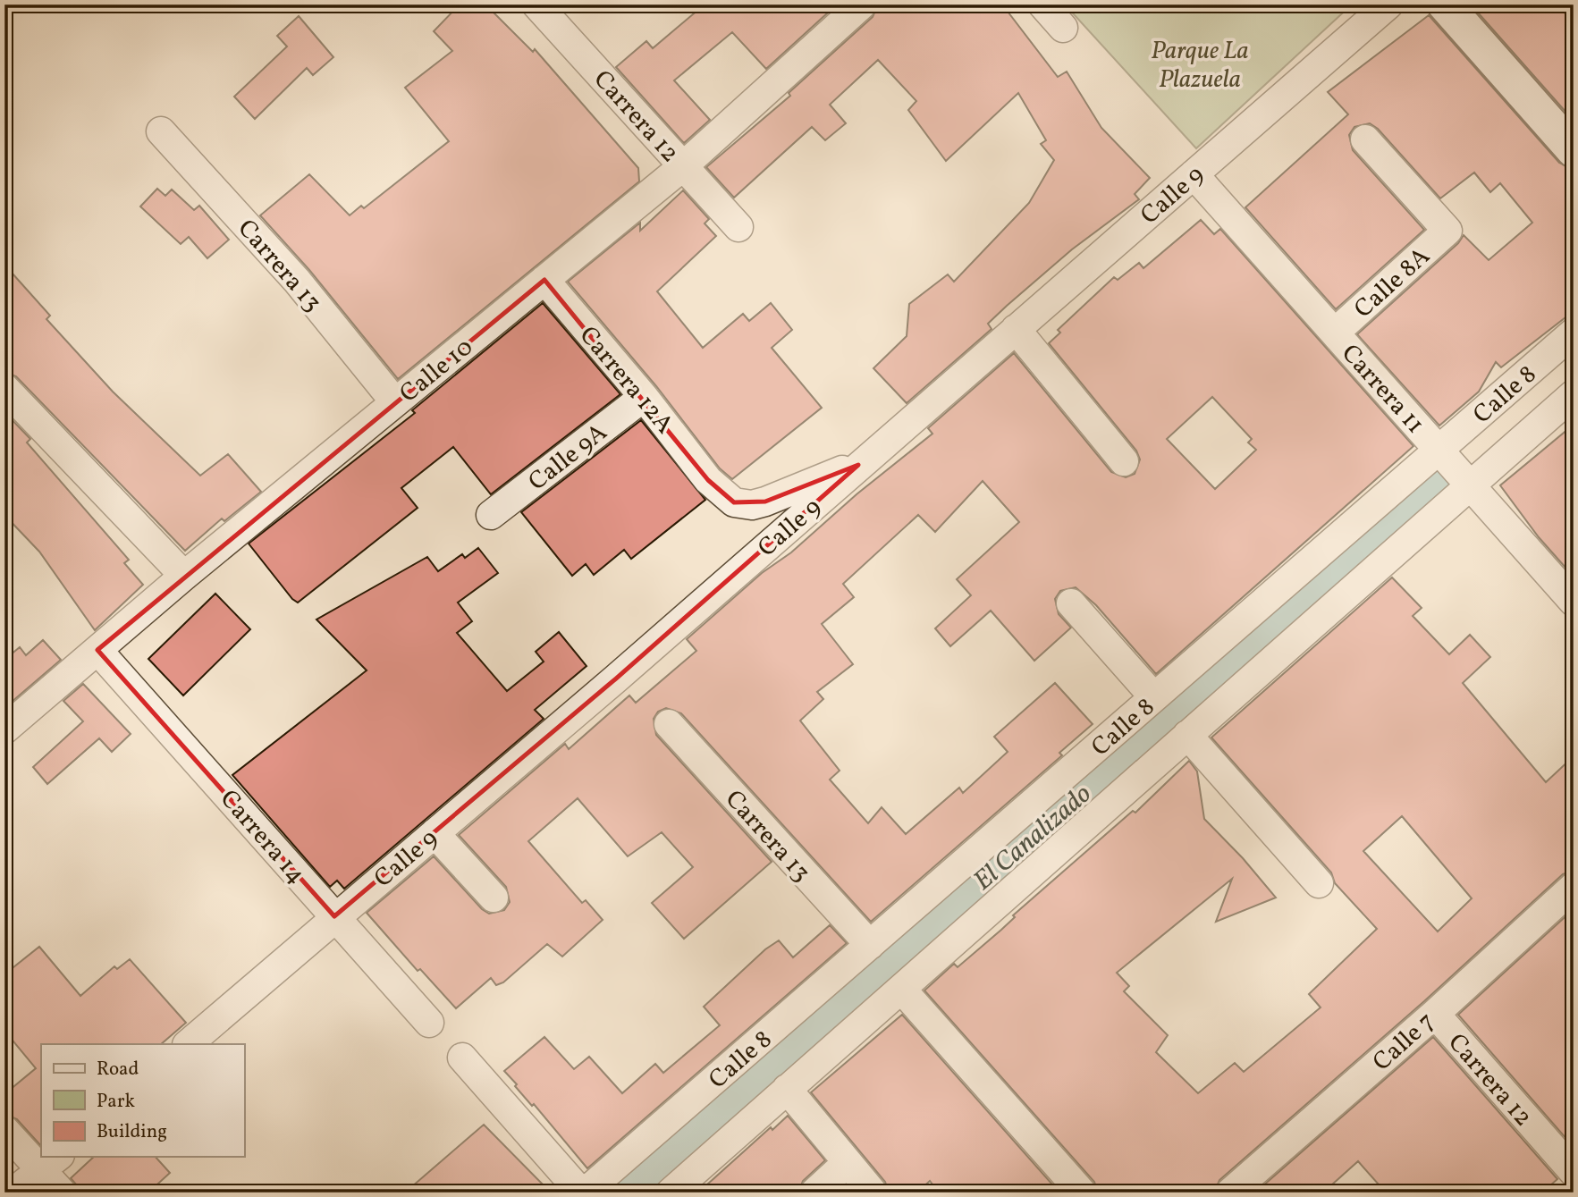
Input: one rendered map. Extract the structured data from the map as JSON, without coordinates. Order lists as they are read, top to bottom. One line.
{"streets":{"street":["Carrera 12","Calle 9","Carrera 13","Calle 8A","Calle 10","Carrera 12A","Carrera 11","Calle 8","Calle 9A","Carrera 14","Calle 7"]},"crossings":[["Carrera 12","Calle 10"],["Carrera 12","Calle 7"],["Calle 9","Carrera 12A"],["Calle 9","Carrera 11"],["Calle 9","Carrera 14"],["Carrera 13","Calle 10"],["Carrera 13","Calle 8"],["Calle 8A","Carrera 11"],["Calle 10","Carrera 12A"],["Calle 10","Carrera 14"],["Carrera 12A","Calle 9A"],["Carrera 11","Calle 8"]],"water":["El Canalizado"],"parks":["Parque La Plazuela"],"legend":["Road","Park","Building"]}
